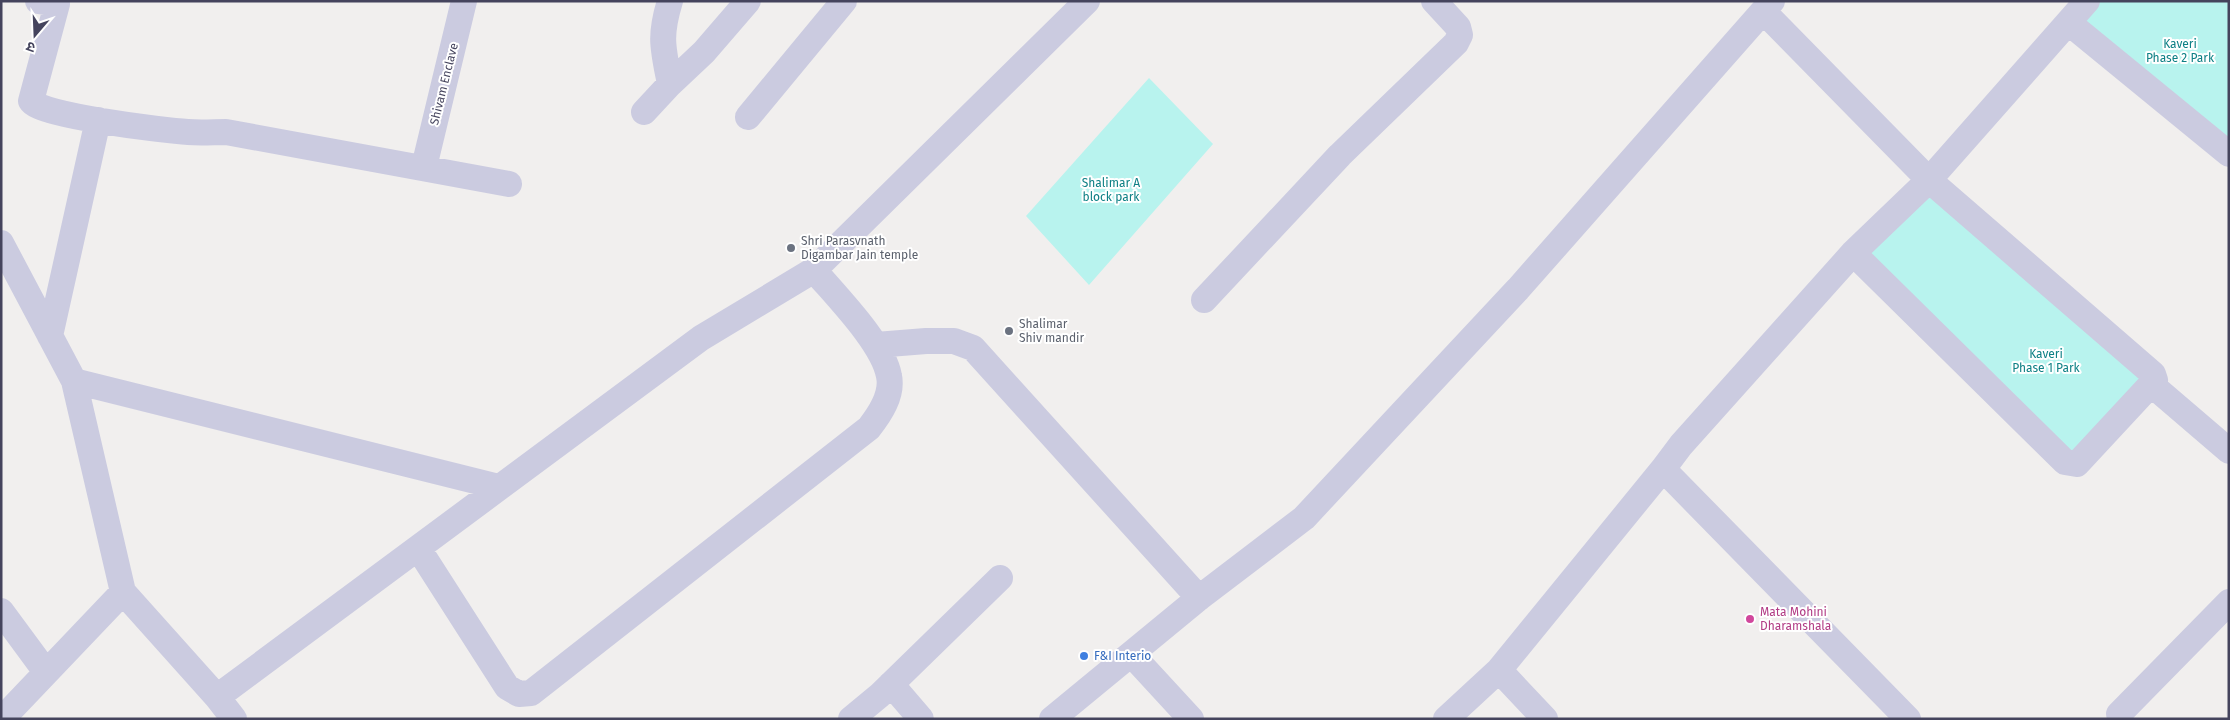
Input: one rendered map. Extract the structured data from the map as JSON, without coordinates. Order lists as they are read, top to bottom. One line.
{"streets":{"street":["Shivam Enclave"]},"parks":["Kaveri Phase 2 Park","Shalimar A block park","Kaveri Phase 1 Park"],"places":["Shri Parasvnath Digambar Jain temple","Shalimar Shiv mandir","Mata Mohini Dharamshala","F&I Interio"],"north":"bottom"}
